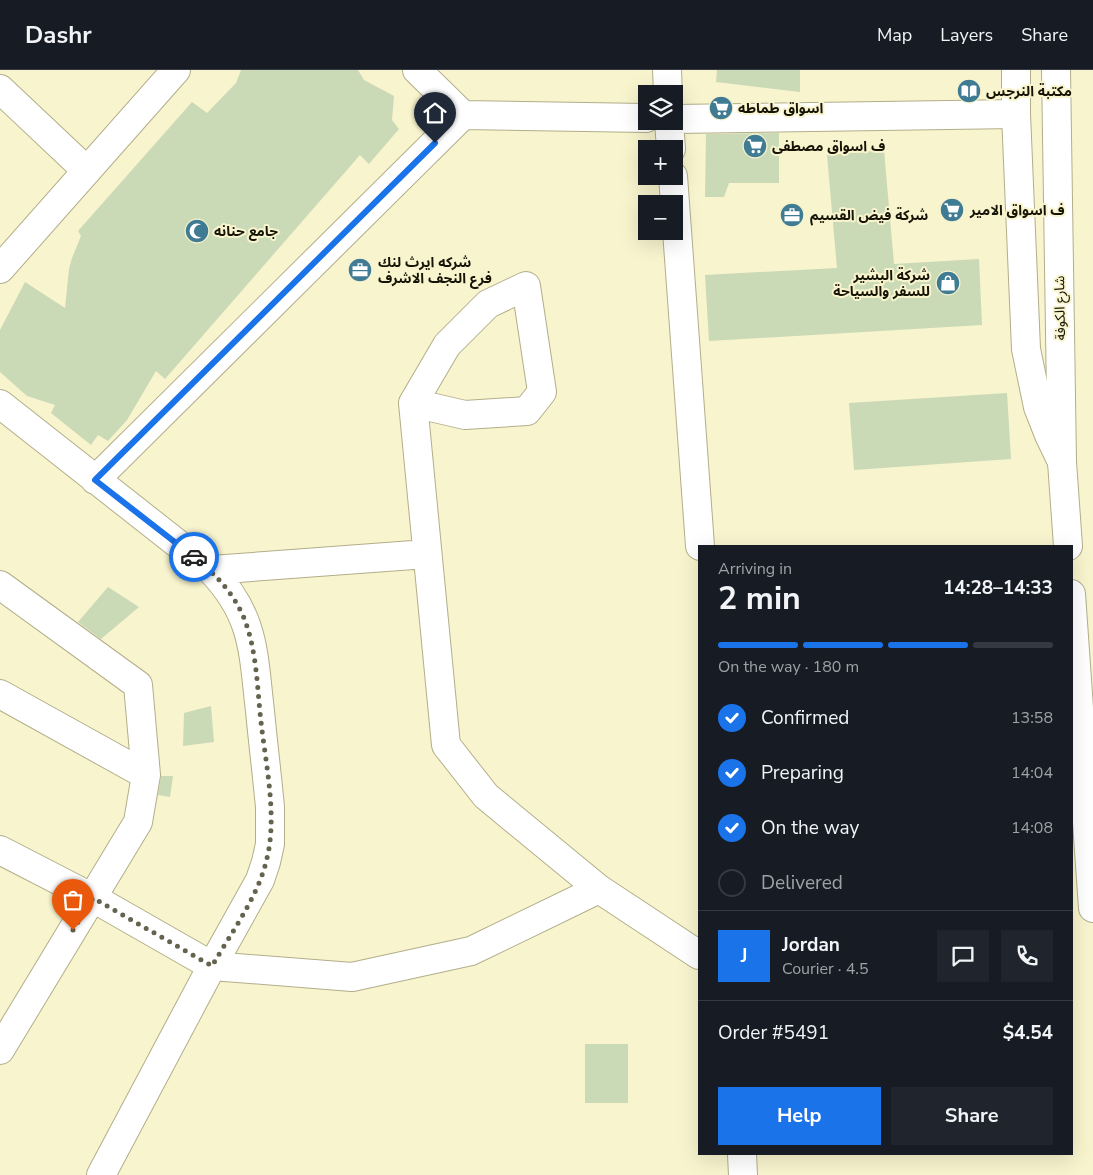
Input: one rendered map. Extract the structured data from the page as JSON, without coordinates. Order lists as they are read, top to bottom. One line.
{"streets":{"main road":["شارع الكوفة"]},"places":{"library":["مكتبة النرجس"],"supermarket":["اسواق طماطه","ف اسواق مصطفى","ف اسواق الامير"],"office":["شركة فيض القسيم","شركه ايرث لنك فرع النجف الاشرف"],"mosque":["جامع حنانه"],"shop":["شركة البشير للسفر والسياحة"]},"page":{"header":"Dashr","nav":["Map","Layers","Share"],"map_buttons":["+","−"],"heading":["2 min","Arriving in","14:28–14:33"],"panel":["Jordan","Courier · 4.5","Order #5491","$4.54"],"bar":"On the way · 180 m","list":[["Confirmed","13:58"],["Preparing","14:04"],["On the way","14:08"],"Delivered"],"round":"J","buttons":["Help","Share"]}}
